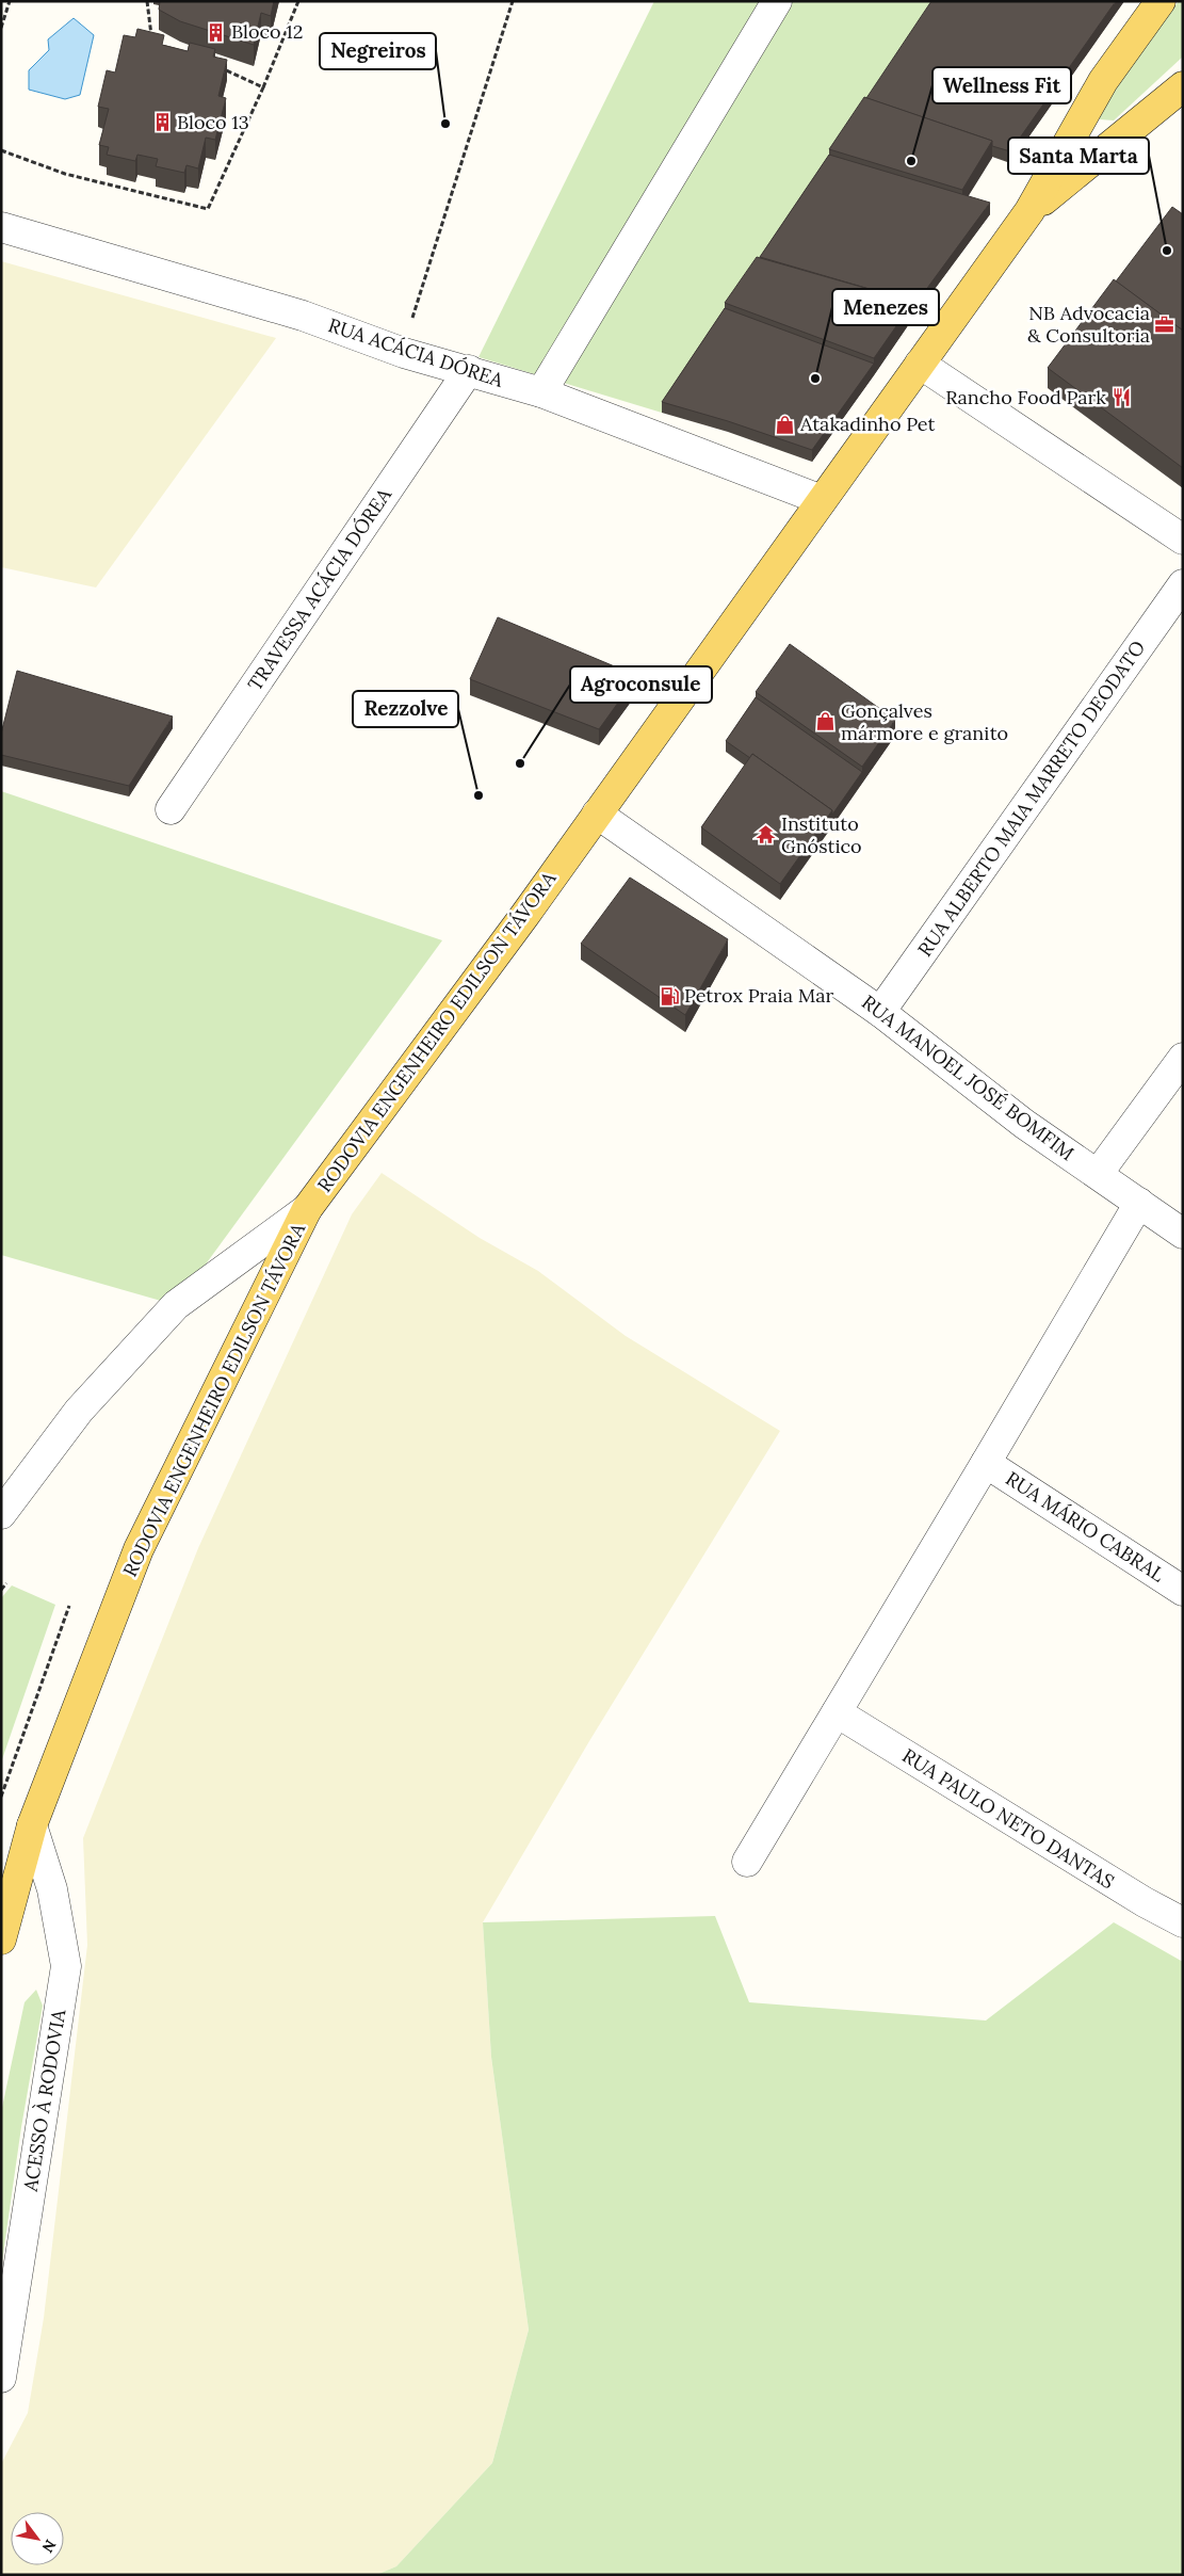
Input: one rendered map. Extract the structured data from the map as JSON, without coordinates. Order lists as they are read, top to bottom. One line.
{"streets":{"main road":["RODOVIA ENGENHEIRO EDILSON TÁVORA"],"street":["RUA ACÁCIA DÓREA","TRAVESSA ACÁCIA DÓREA","RUA ALBERTO MAIA MARRETO DEODATO","RUA MANOEL JOSÉ BOMFIM","RUA MÁRIO CABRAL","RUA PAULO NETO DANTAS","ACESSO À RODOVIA"]},"crossings":[["RUA ACÁCIA DÓREA","TRAVESSA ACÁCIA DÓREA"],["RUA ACÁCIA DÓREA","RODOVIA ENGENHEIRO EDILSON TÁVORA"],["RUA ALBERTO MAIA MARRETO DEODATO","RUA MANOEL JOSÉ BOMFIM"],["RODOVIA ENGENHEIRO EDILSON TÁVORA","RUA MANOEL JOSÉ BOMFIM"],["RODOVIA ENGENHEIRO EDILSON TÁVORA","ACESSO À RODOVIA"]],"places":{"building":["Bloco 12","Bloco 13"],"other":["Negreiros","Wellness Fit","Santa Marta","Menezes","Agroconsule","Rezzolve"],"office":["NB Advocacia & Consultoria"],"restaurant":["Rancho Food Park"],"shop":["Atakadinho Pet","Gonçalves mármore e granito"],"temple":["Instituto Gnóstico"],"fuel station":["Petrox Praia Mar"]},"north":"bottom right"}
